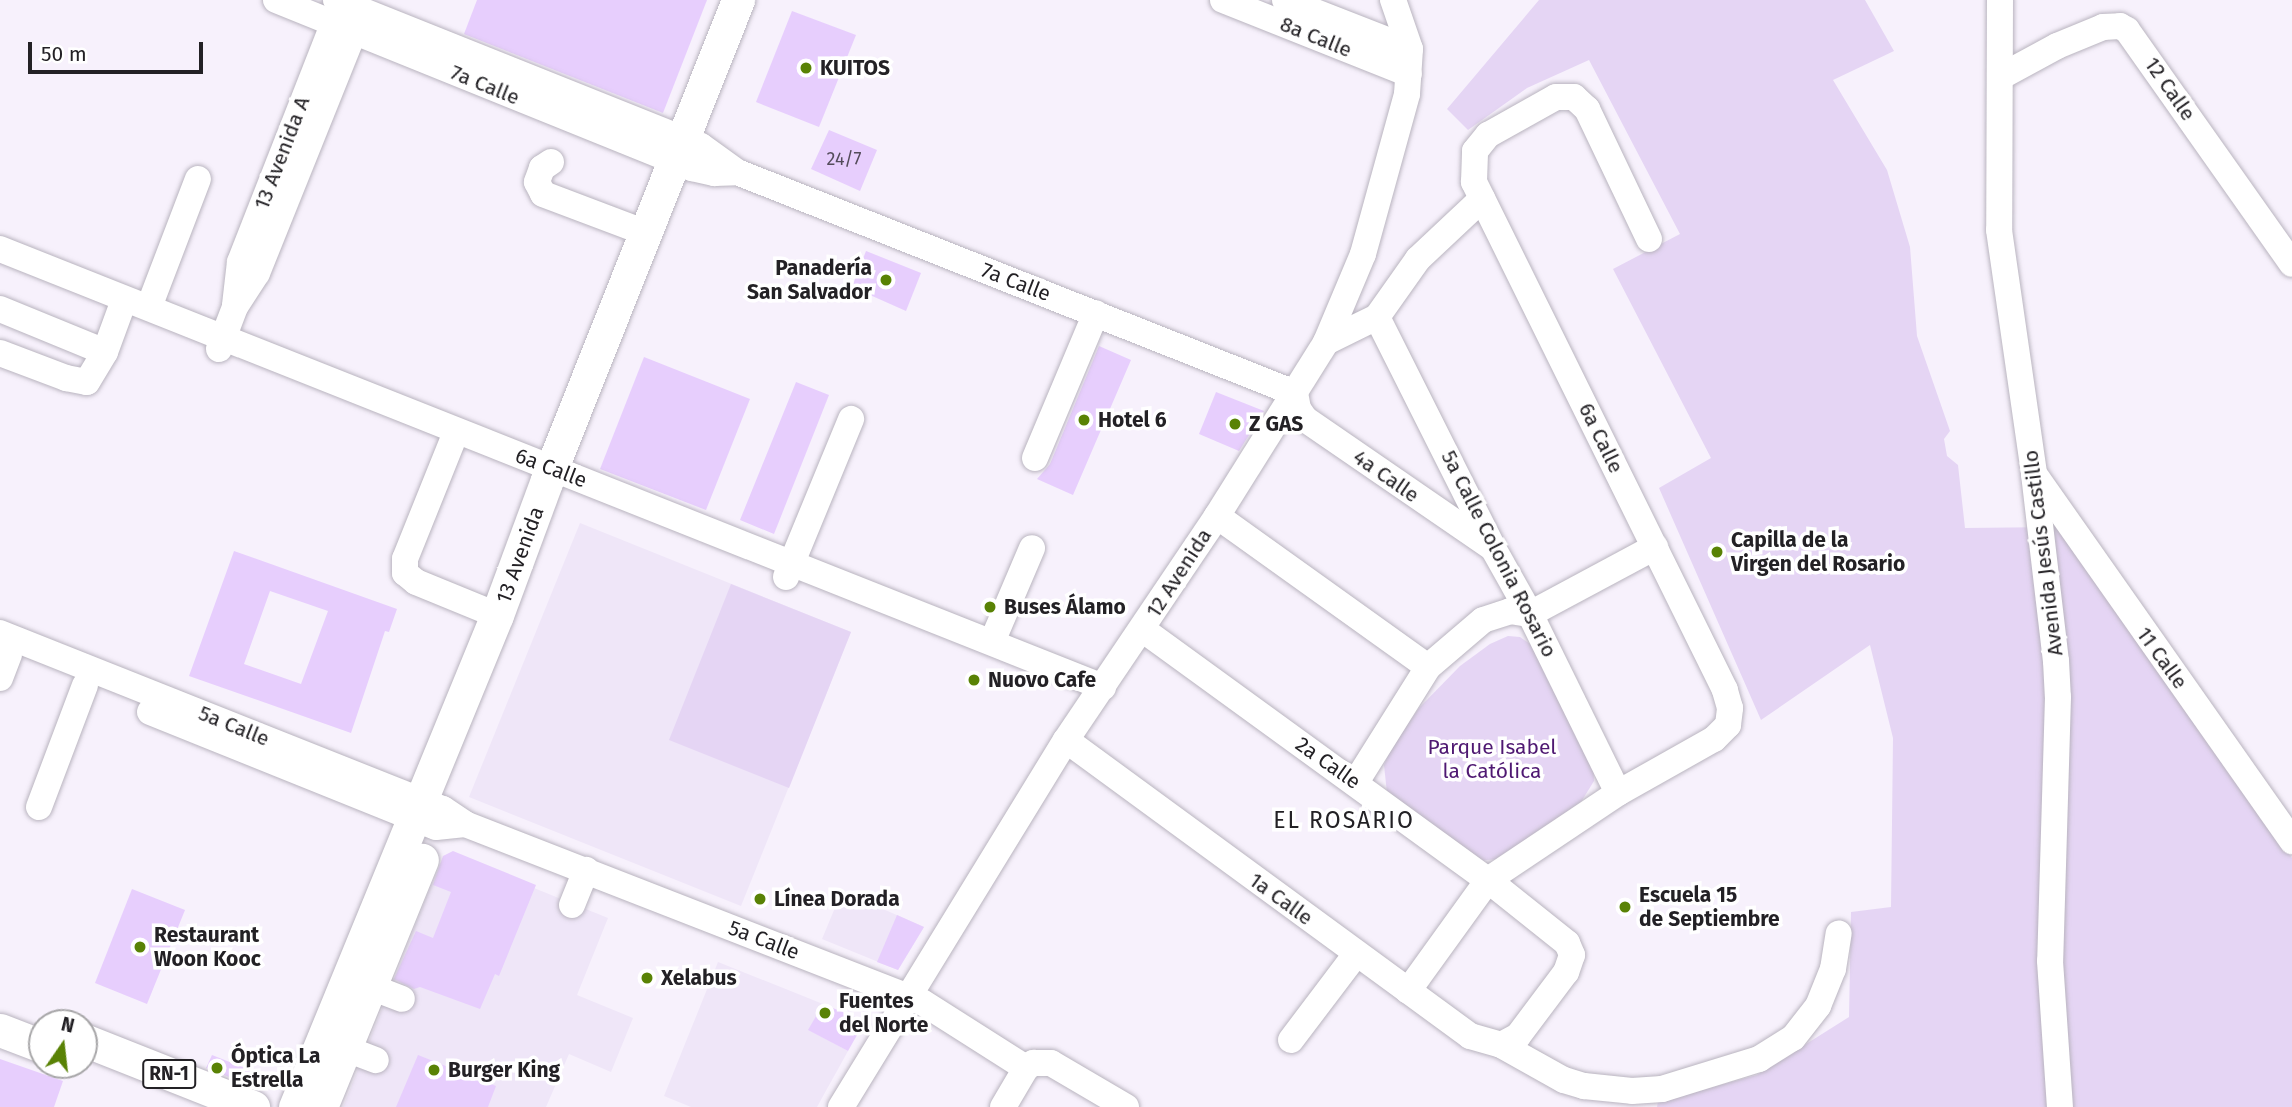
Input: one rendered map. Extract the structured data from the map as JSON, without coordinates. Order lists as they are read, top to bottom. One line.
{"streets":{"main road":["13 Avenida","RN-1"],"street":["8a Calle","7a Calle","12 Calle","13 Avenida A","6a Calle","4a Calle","Avenida Jesús Castillo","5a Calle Colonia Rosario","12 Avenida","11 Calle","5a Calle","2a Calle","1a Calle"]},"crossings":[["8a Calle","12 Avenida"],["7a Calle","13 Avenida A"],["7a Calle","4a Calle"],["7a Calle","13 Avenida"],["7a Calle","12 Avenida"],["12 Calle","Avenida Jesús Castillo"],["13 Avenida A","6a Calle"],["6a Calle","5a Calle Colonia Rosario"],["6a Calle","13 Avenida"],["6a Calle","12 Avenida"],["4a Calle","5a Calle Colonia Rosario"],["4a Calle","12 Avenida"],["Avenida Jesús Castillo","11 Calle"],["13 Avenida","5a Calle"],["12 Avenida","5a Calle"],["12 Avenida","2a Calle"],["12 Avenida","1a Calle"],["2a Calle","1a Calle"]],"districts":["EL ROSARIO"],"parks":["Parque Isabel la Católica"],"places":["KUITOS","Panadería San Salvador","Hotel 6","Z GAS","Capilla de la Virgen del Rosario","Buses Álamo","Nuovo Cafe","Línea Dorada","Escuela 15 de Septiembre","Restaurant Woon Kooc","Xelabus","Fuentes del Norte","Óptica La Estrella","Burger King"],"house_numbers":["24/7"],"scale_bar":"50 m","north":"top"}
